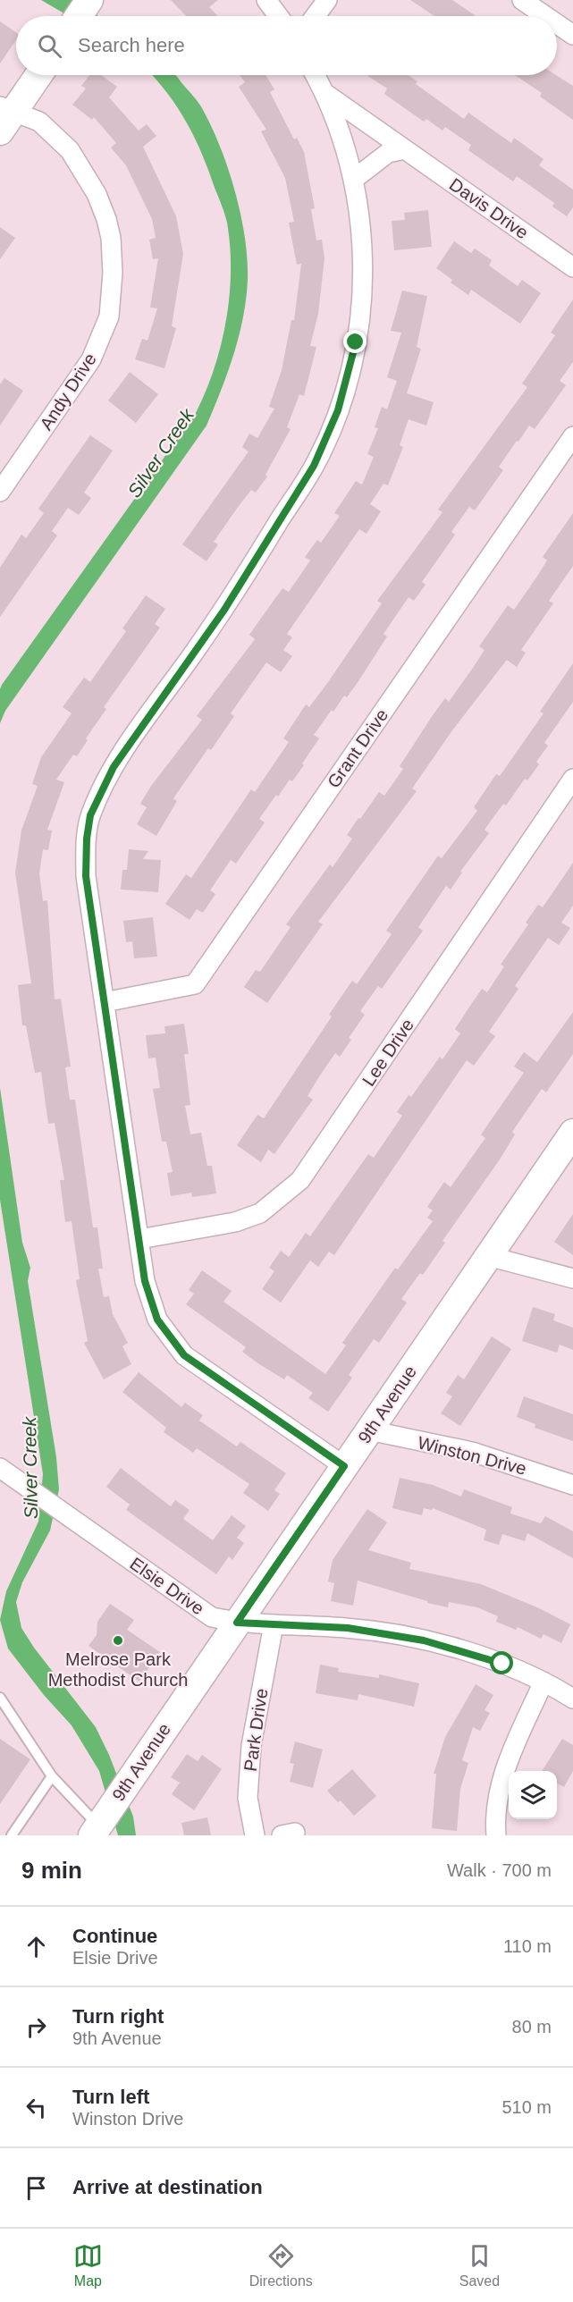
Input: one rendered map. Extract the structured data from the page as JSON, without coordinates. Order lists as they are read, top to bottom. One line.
{"streets":{"street":["Davis Drive","Andy Drive","Grant Drive","Lee Drive","9th Avenue","Winston Drive","Elsie Drive","Park Drive"]},"crossings":[["9th Avenue","Winston Drive"],["9th Avenue","Elsie Drive"],["Elsie Drive","Park Drive"]],"water":["Silver Creek"],"places":["Melrose Park Methodist Church"],"page":{"search":"Search here","heading":["9 min","Walk · 700 m"],"list":[["Continue","Elsie Drive","110 m"],["Turn right","9th Avenue","80 m"],["Turn left","Winston Drive","510 m"],"Arrive at destination"],"nav":["Map","Directions","Saved"]}}
